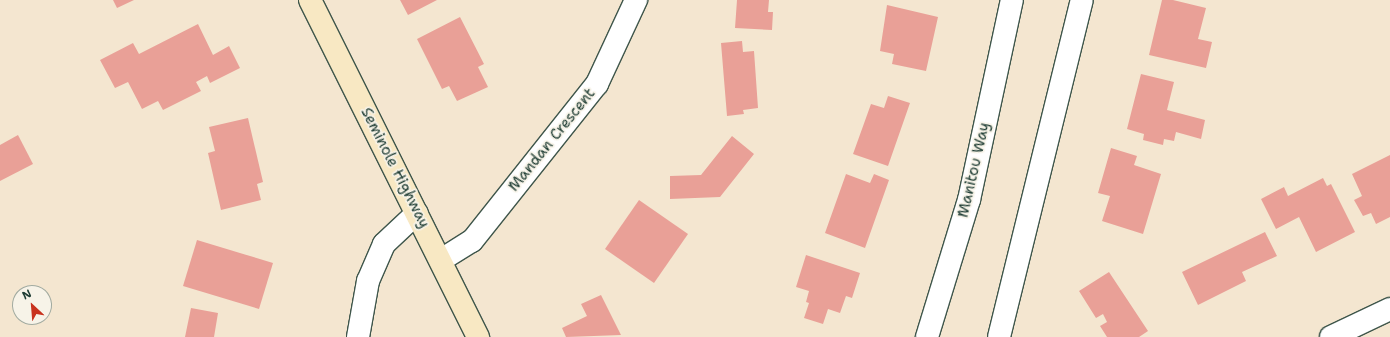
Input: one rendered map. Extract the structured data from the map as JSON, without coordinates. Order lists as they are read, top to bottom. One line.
{"streets":{"street":["Mandan Crescent","Seminole Highway","Manitou Way"]},"crossings":[["Mandan Crescent","Seminole Highway"]],"north":"top left"}
